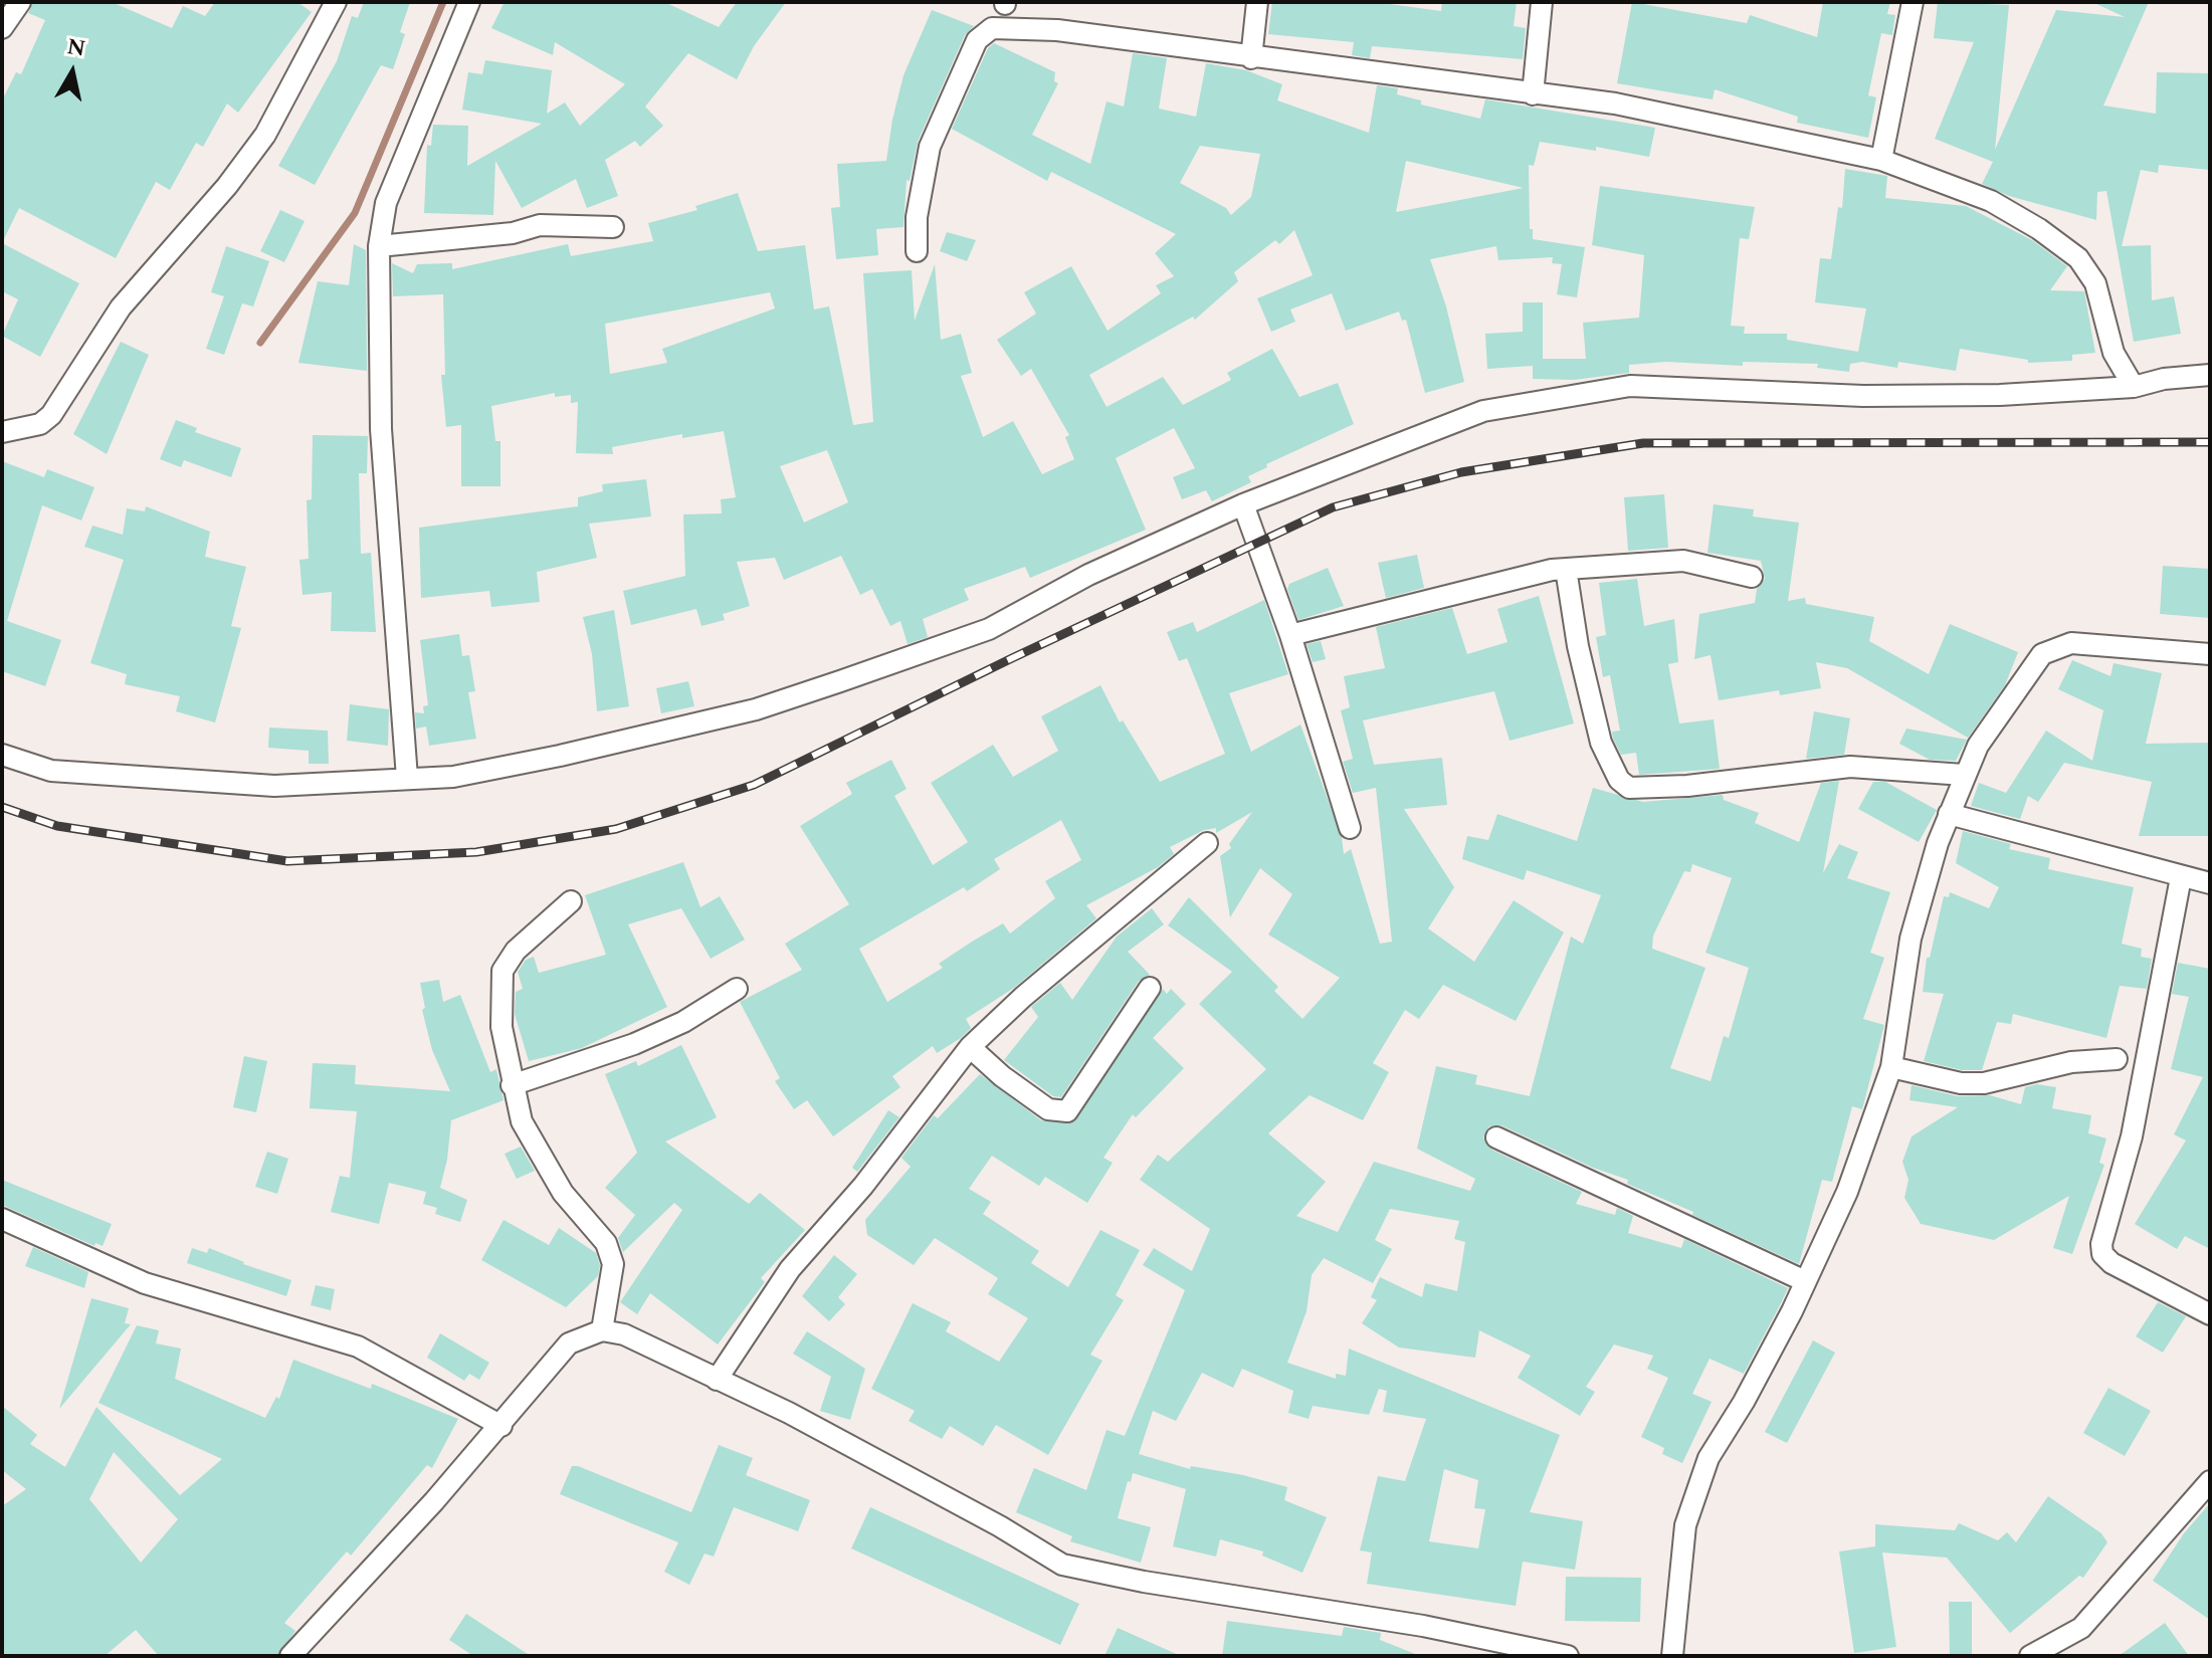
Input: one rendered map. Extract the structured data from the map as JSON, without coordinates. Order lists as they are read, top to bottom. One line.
{"north":"top"}
